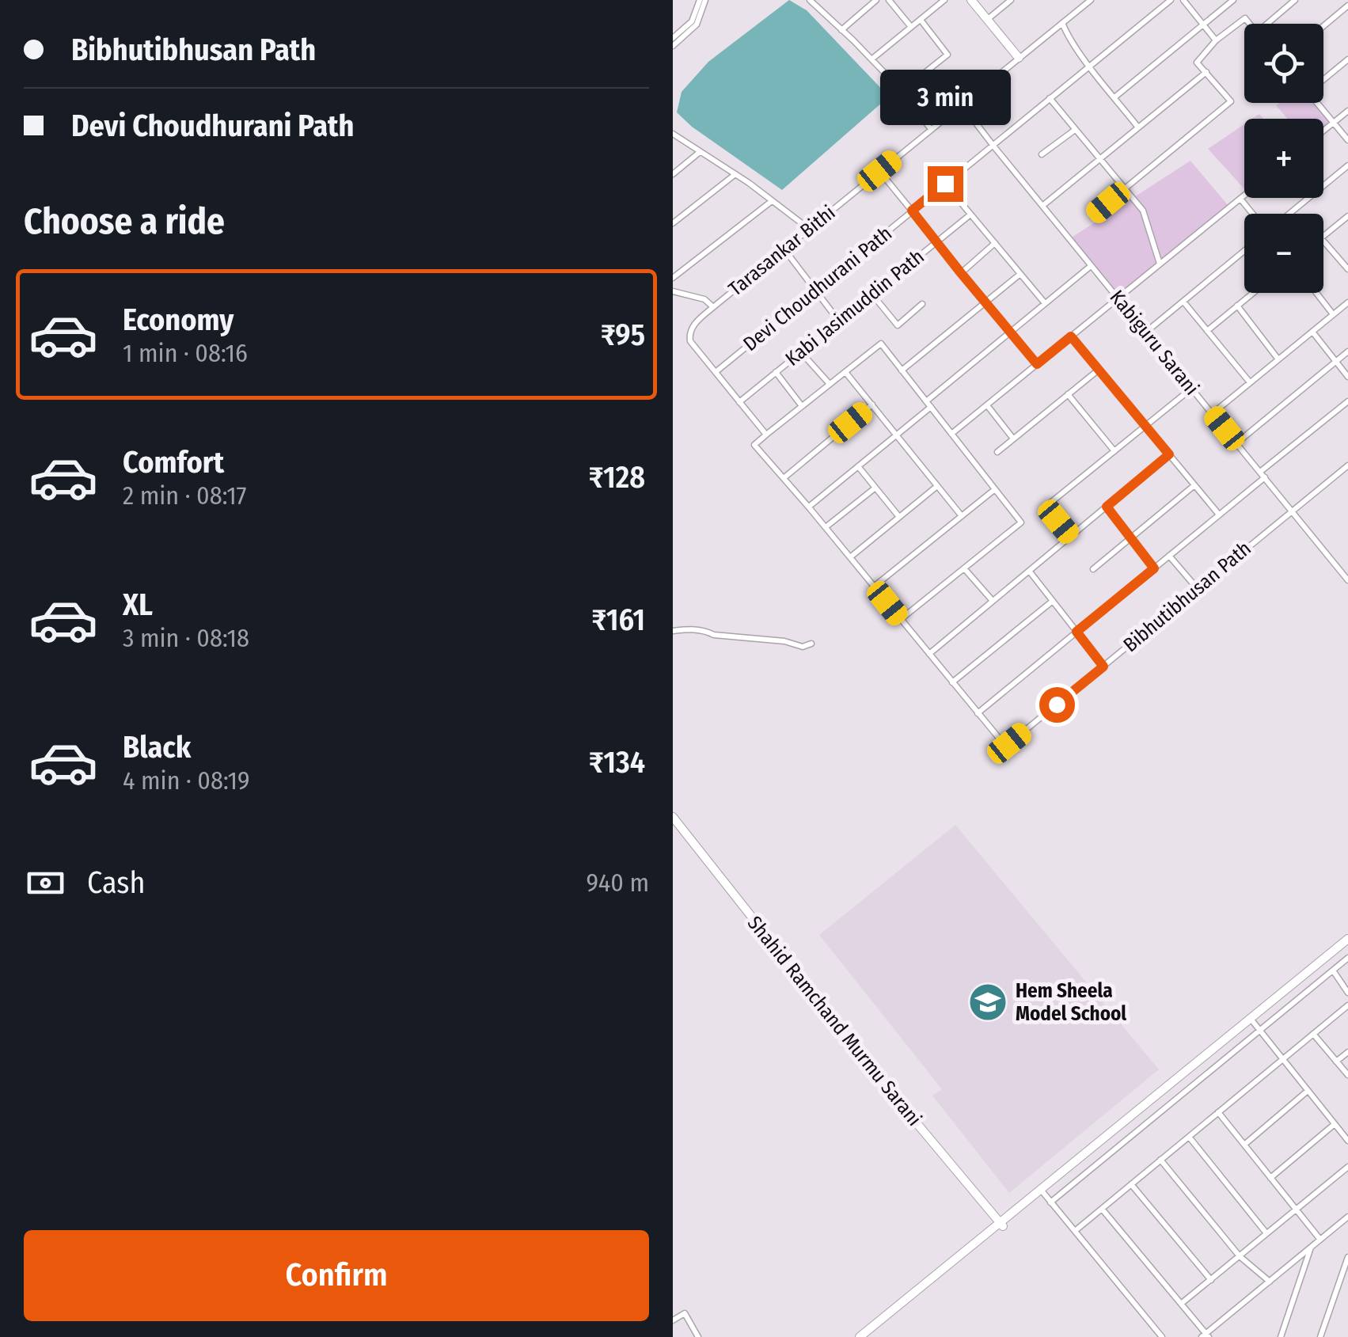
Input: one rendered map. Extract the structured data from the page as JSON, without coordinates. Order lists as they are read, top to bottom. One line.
{"streets":{"street":["Tarasankar Bithi","Devi Choudhurani Path","Kabi Jasimuddin Path","Kabiguru Sarani","Bibhutibhusan Path","Shahid Ramchand Murmu Sarani"]},"crossings":[["Tarasankar Bithi","Devi Choudhurani Path"],["Tarasankar Bithi","Kabiguru Sarani"],["Devi Choudhurani Path","Kabiguru Sarani"],["Kabiguru Sarani","Bibhutibhusan Path"]],"places":{"school or university":["Hem Sheela Model School"]},"page":{"banner":["Bibhutibhusan Path","Devi Choudhurani Path"],"map_buttons":["+","−"],"bubble":"3 min","heading":"Choose a ride","list":[{"name":"Economy","note":"1 min · 08:16","value":"₹95"},{"name":"Comfort","note":"2 min · 08:17","value":"₹128"},{"name":"XL","note":"3 min · 08:18","value":"₹161"},{"name":"Black","note":"4 min · 08:19","value":"₹134"}],"pay":["Cash","940 m"],"buttons":"Confirm"}}
